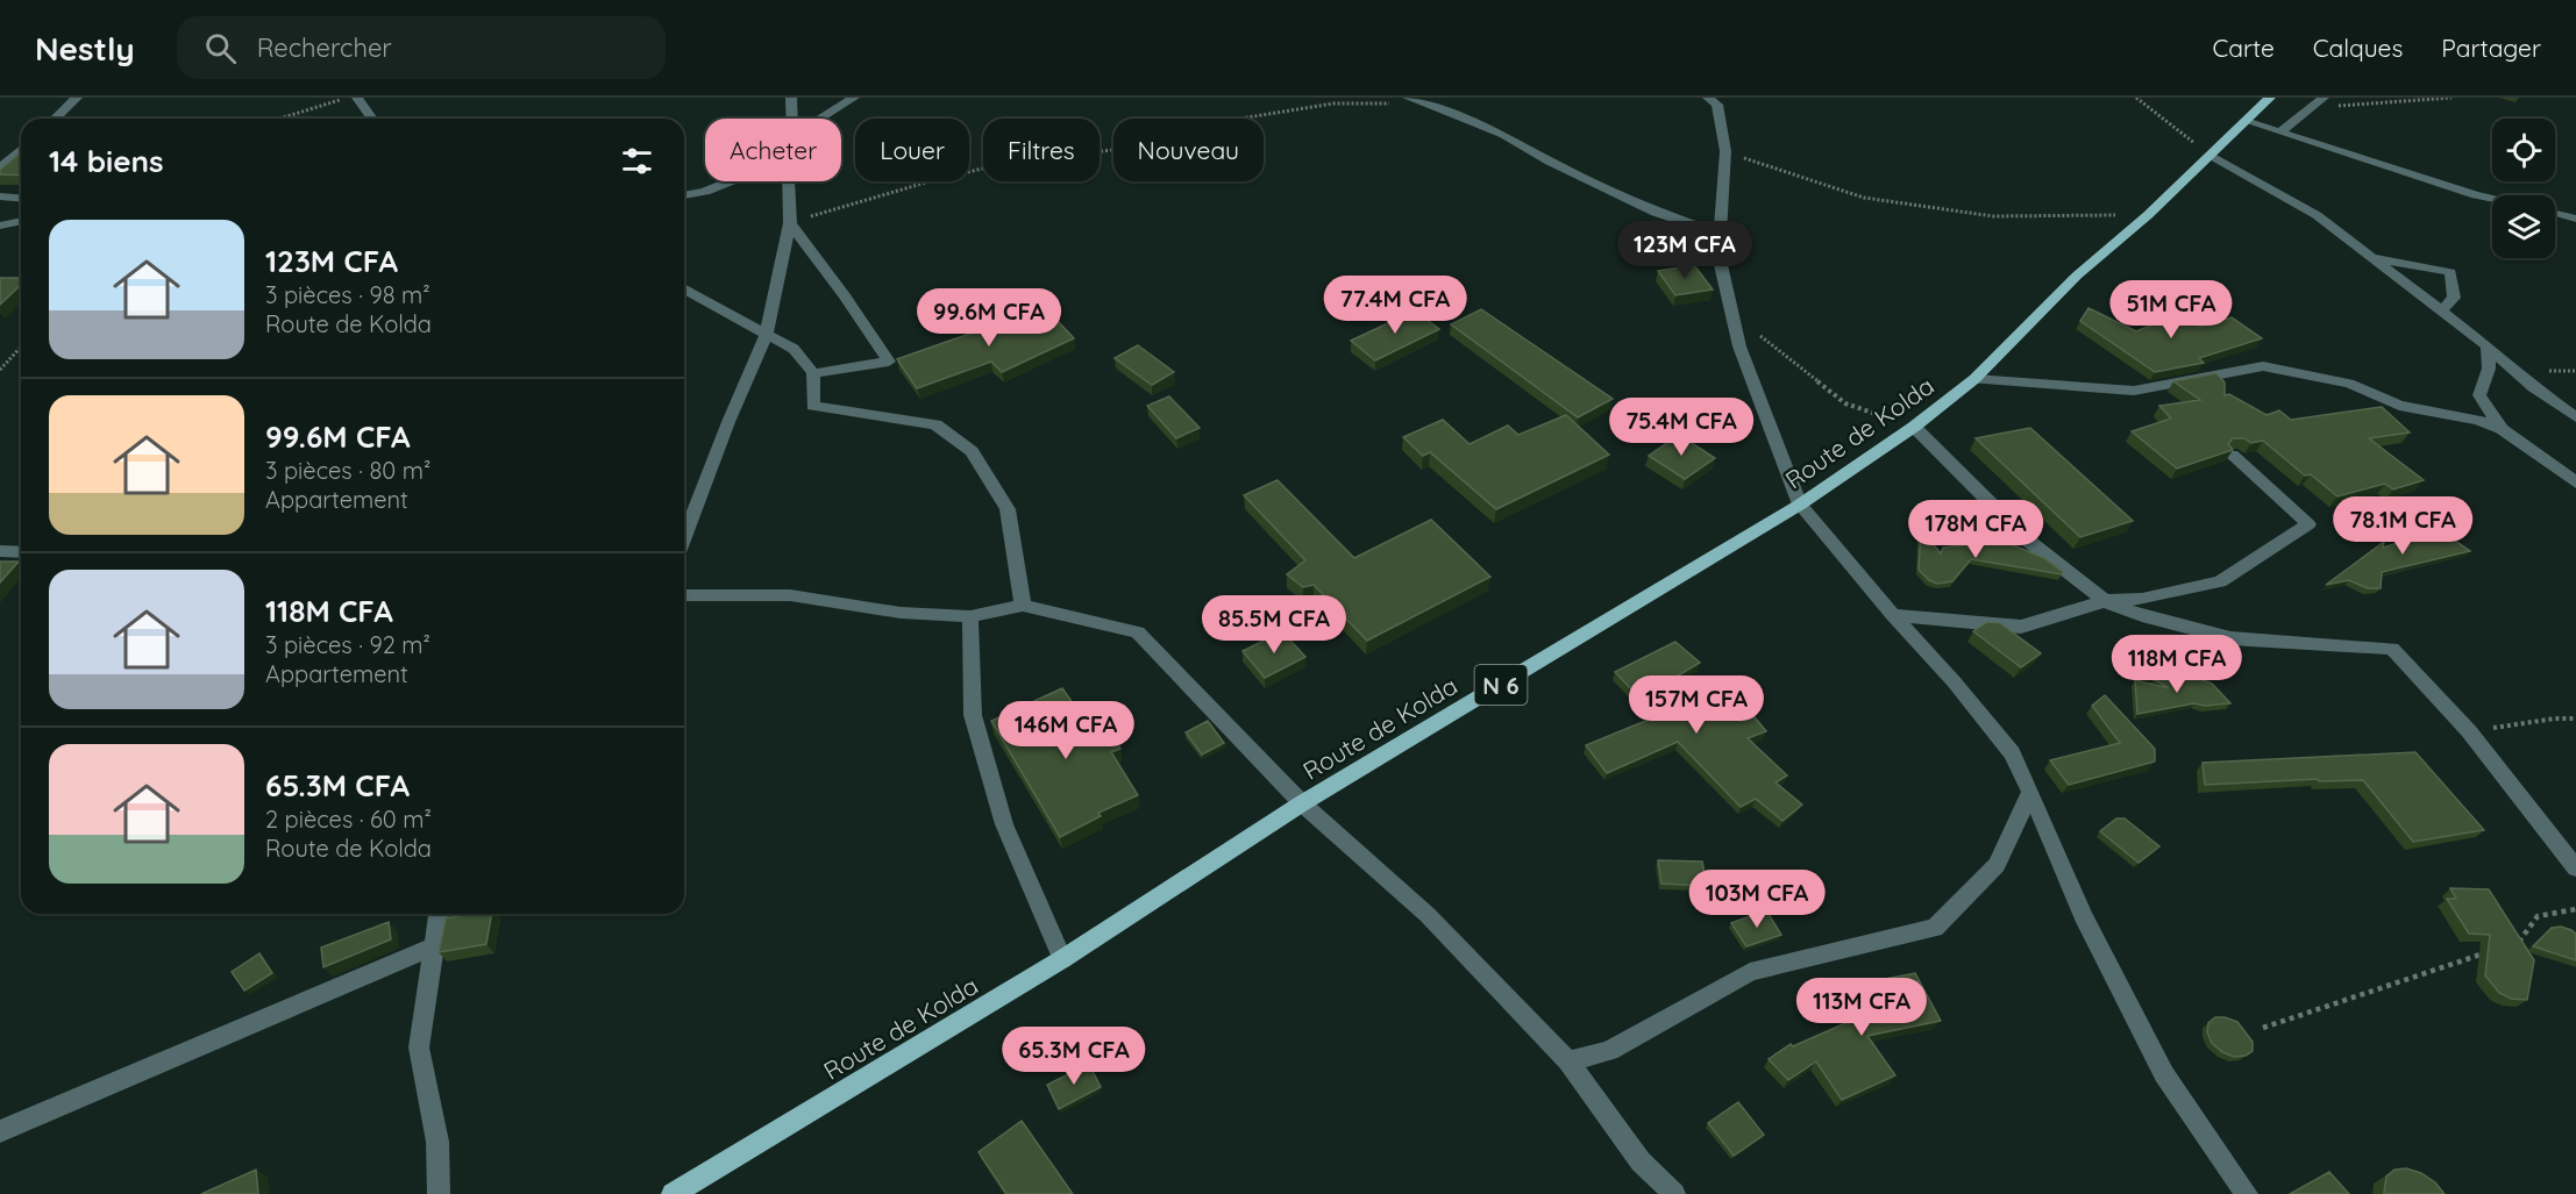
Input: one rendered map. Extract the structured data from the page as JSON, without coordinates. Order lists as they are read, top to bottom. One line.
{"streets":{"main road":["Route de Kolda","N 6"]},"page":{"header":"Nestly","search":"Rechercher","nav":["Carte","Calques","Partager"],"chip":["Acheter","Louer","Filtres","Nouveau"],"heading":"14 biens","list":[{"name":"123M CFA","note":"3 pièces · 98 m² · Route de Kolda"},{"name":"99.6M CFA","note":"3 pièces · 80 m² · Appartement"},{"name":"118M CFA","note":"3 pièces · 92 m² · Appartement"},{"name":"65.3M CFA","note":"2 pièces · 60 m² · Route de Kolda"}],"price":["123M CFA","77.4M CFA","51M CFA","99.6M CFA","75.4M CFA","78.1M CFA","178M CFA","85.5M CFA","118M CFA","157M CFA","146M CFA","103M CFA","113M CFA","65.3M CFA"]}}
